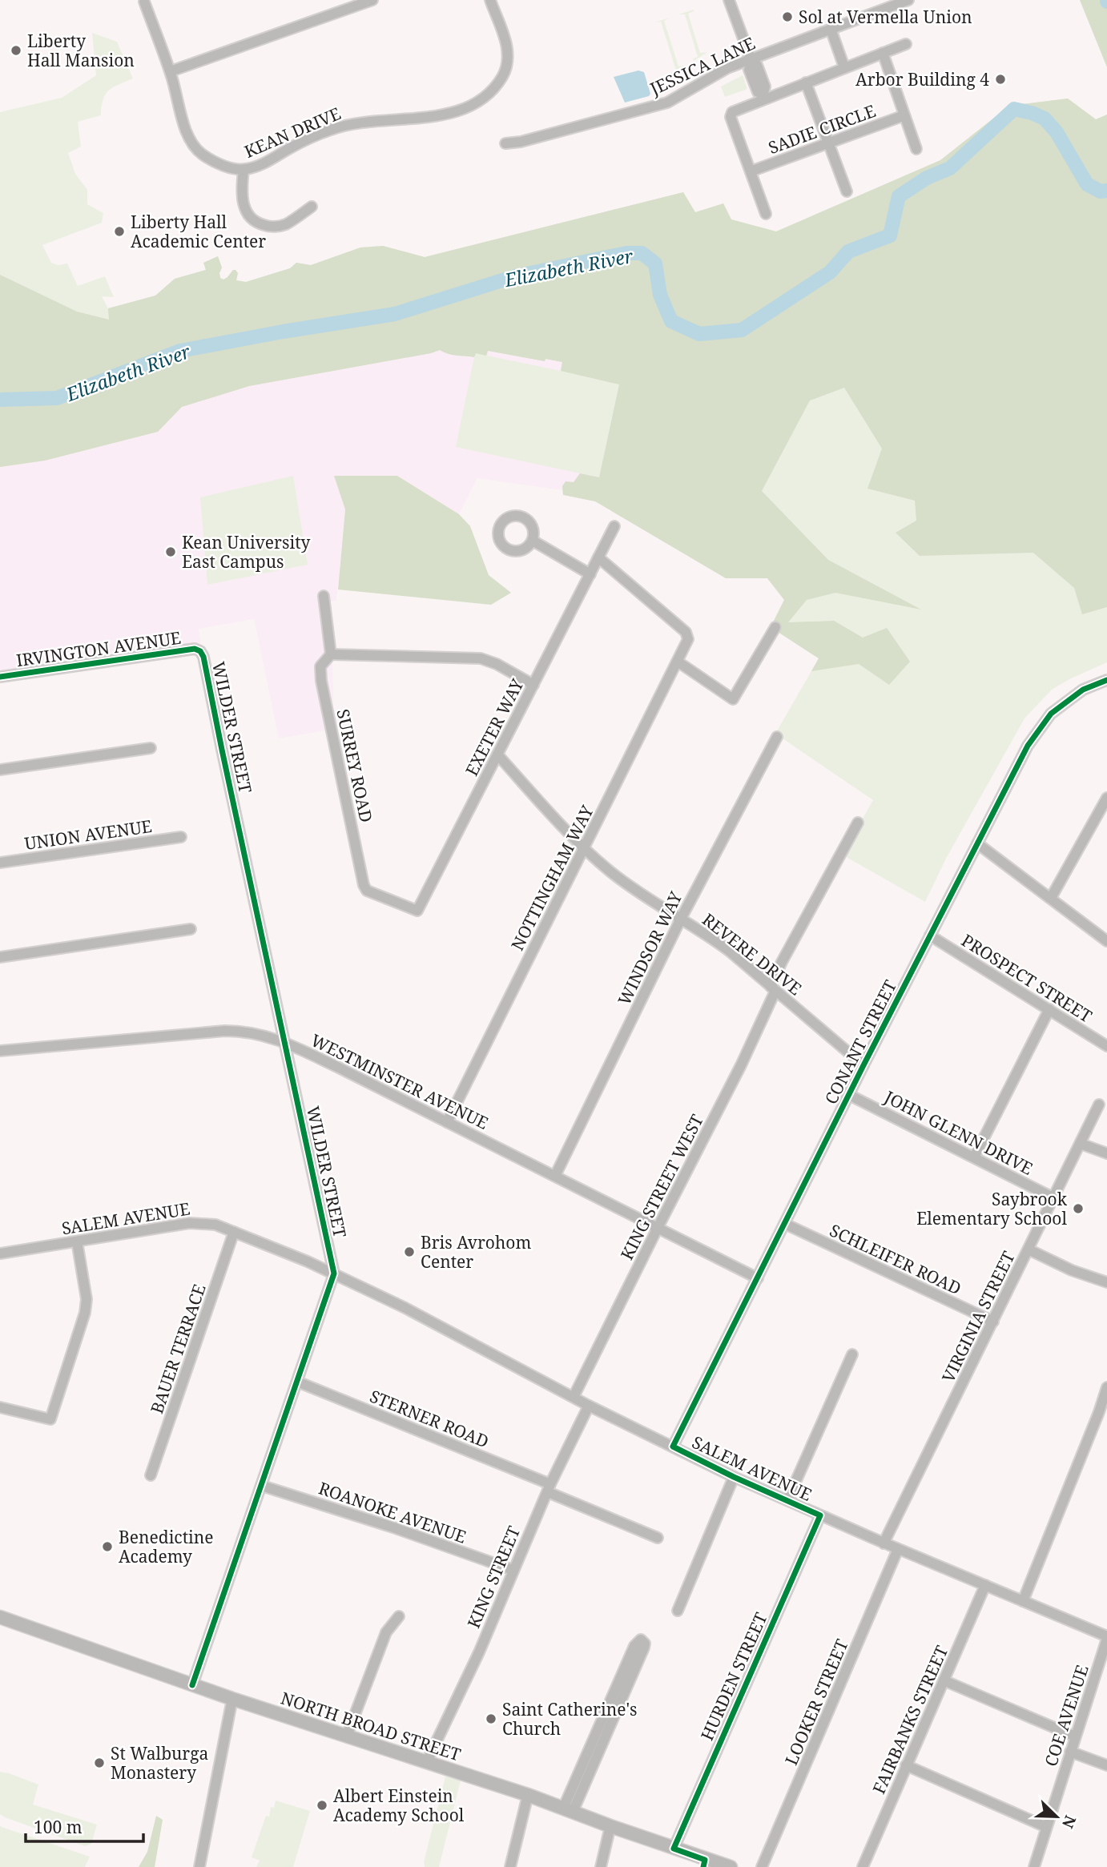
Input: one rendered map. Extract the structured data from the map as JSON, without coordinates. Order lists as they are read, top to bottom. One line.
{"streets":{"main road":["NORTH BROAD STREET"],"street":["JESSICA LANE","SADIE CIRCLE","KEAN DRIVE","IRVINGTON AVENUE","WILDER STREET","EXETER WAY","SURREY ROAD","UNION AVENUE","NOTTINGHAM WAY","WINDSOR WAY","REVERE DRIVE","PROSPECT STREET","CONANT STREET","WESTMINSTER AVENUE","JOHN GLENN DRIVE","KING STREET WEST","SALEM AVENUE","SCHLEIFER ROAD","VIRGINIA STREET","BAUER TERRACE","STERNER ROAD","ROANOKE AVENUE","KING STREET","HURDEN STREET","LOOKER STREET","COE AVENUE","FAIRBANKS STREET"]},"crossings":[["IRVINGTON AVENUE","WILDER STREET"],["WILDER STREET","WESTMINSTER AVENUE"],["WILDER STREET","SALEM AVENUE"],["EXETER WAY","SURREY ROAD"],["EXETER WAY","NOTTINGHAM WAY"],["EXETER WAY","REVERE DRIVE"],["NOTTINGHAM WAY","REVERE DRIVE"],["NOTTINGHAM WAY","WESTMINSTER AVENUE"],["WINDSOR WAY","REVERE DRIVE"],["WINDSOR WAY","WESTMINSTER AVENUE"],["REVERE DRIVE","CONANT STREET"],["REVERE DRIVE","KING STREET WEST"],["PROSPECT STREET","CONANT STREET"],["CONANT STREET","WESTMINSTER AVENUE"],["CONANT STREET","JOHN GLENN DRIVE"],["CONANT STREET","SALEM AVENUE"],["CONANT STREET","SCHLEIFER ROAD"],["WESTMINSTER AVENUE","KING STREET WEST"],["JOHN GLENN DRIVE","VIRGINIA STREET"],["KING STREET WEST","SALEM AVENUE"],["SALEM AVENUE","VIRGINIA STREET"],["SALEM AVENUE","BAUER TERRACE"],["SALEM AVENUE","KING STREET"],["SALEM AVENUE","HURDEN STREET"],["SALEM AVENUE","LOOKER STREET"],["SALEM AVENUE","COE AVENUE"],["SALEM AVENUE","FAIRBANKS STREET"],["SCHLEIFER ROAD","VIRGINIA STREET"],["STERNER ROAD","KING STREET"],["ROANOKE AVENUE","KING STREET"],["KING STREET","NORTH BROAD STREET"],["HURDEN STREET","NORTH BROAD STREET"]],"water":["Elizabeth River"],"places":["Sol at Vermella Union","Liberty Hall Mansion","Arbor Building 4","Liberty Hall Academic Center","Kean University East Campus","Saybrook Elementary School","Bris Avrohom Center","Benedictine Academy","Saint Catherine's Church","St Walburga Monastery","Albert Einstein Academy School"],"scale_bar":"100 m","north":"bottom right"}
